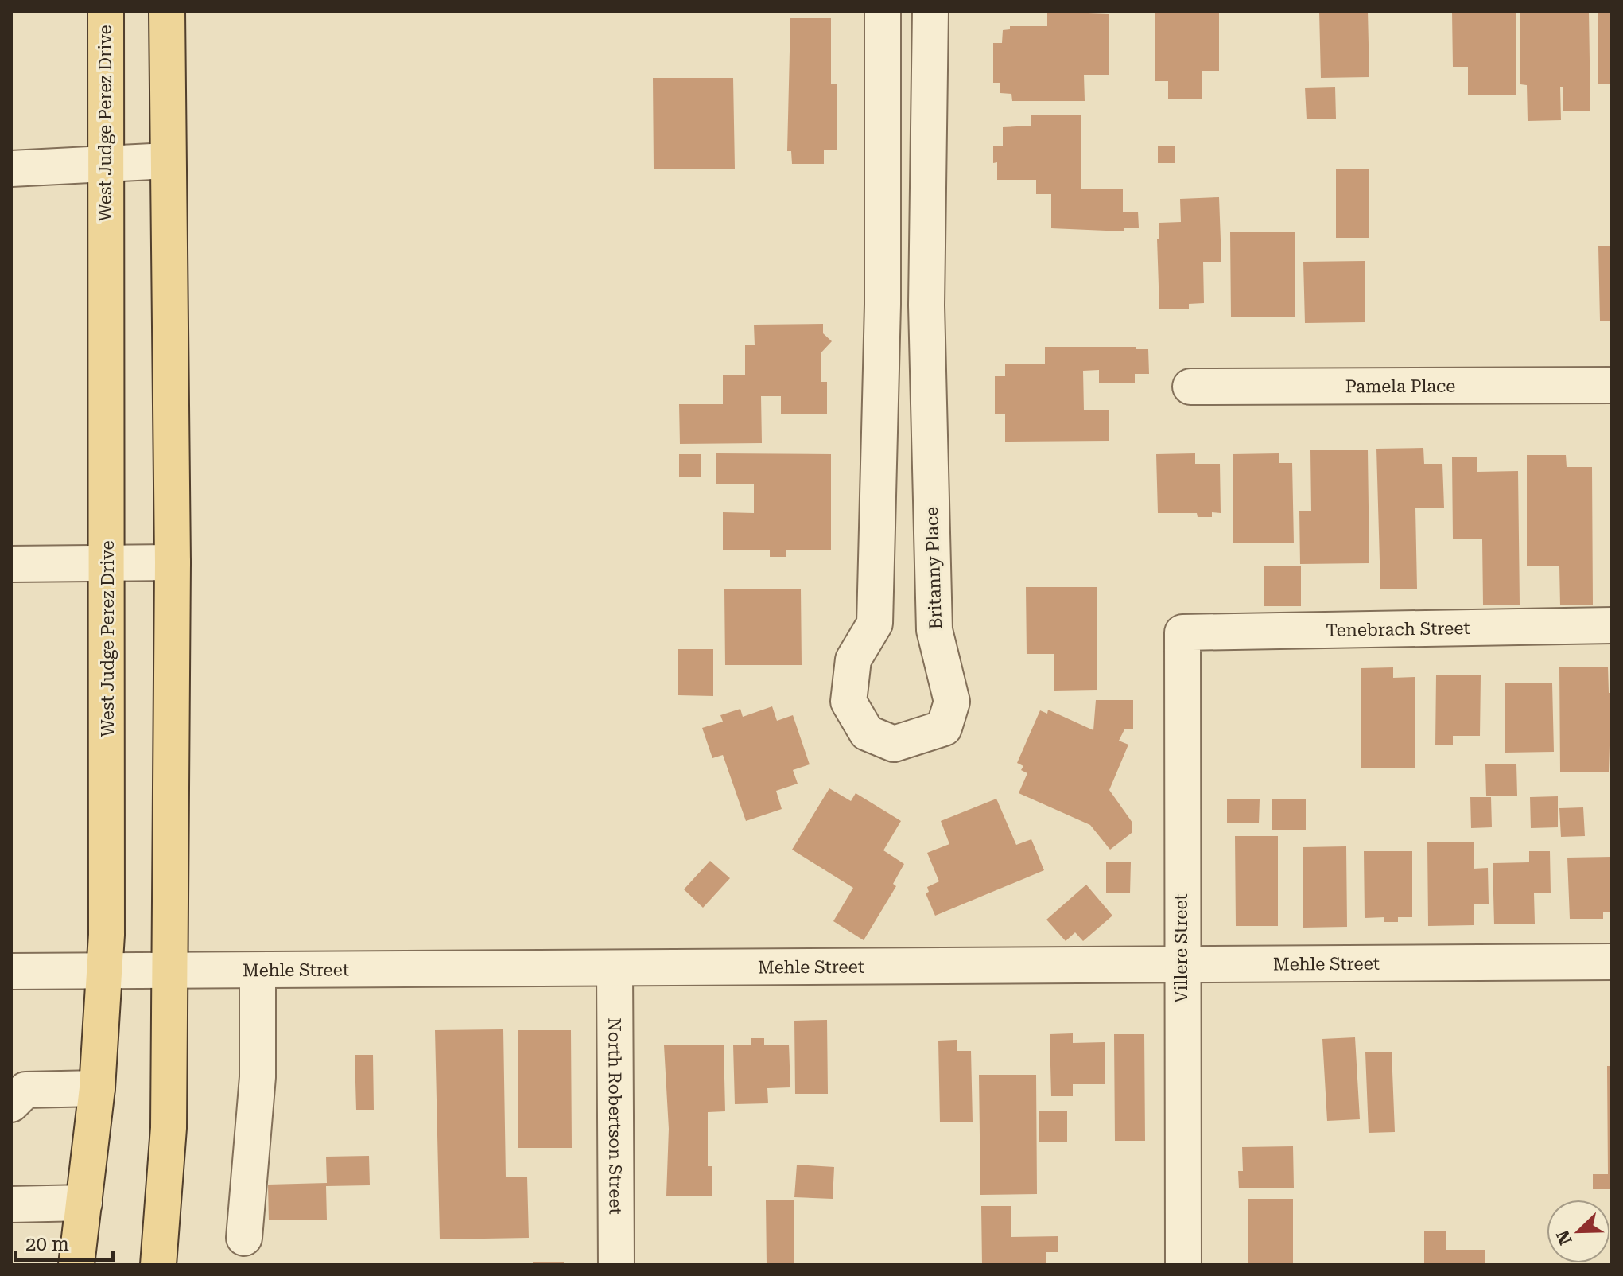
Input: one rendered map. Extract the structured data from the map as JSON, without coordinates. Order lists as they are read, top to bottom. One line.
{"streets":{"main road":["West Judge Perez Drive"],"street":["Pamela Place","Britanny Place","Tenebrach Street","Villere Street","Mehle Street","North Robertson Street"]},"crossings":[["West Judge Perez Drive","Mehle Street"],["Tenebrach Street","Villere Street"],["Villere Street","Mehle Street"],["Mehle Street","North Robertson Street"]],"scale_bar":"20 m","north":"bottom left"}
